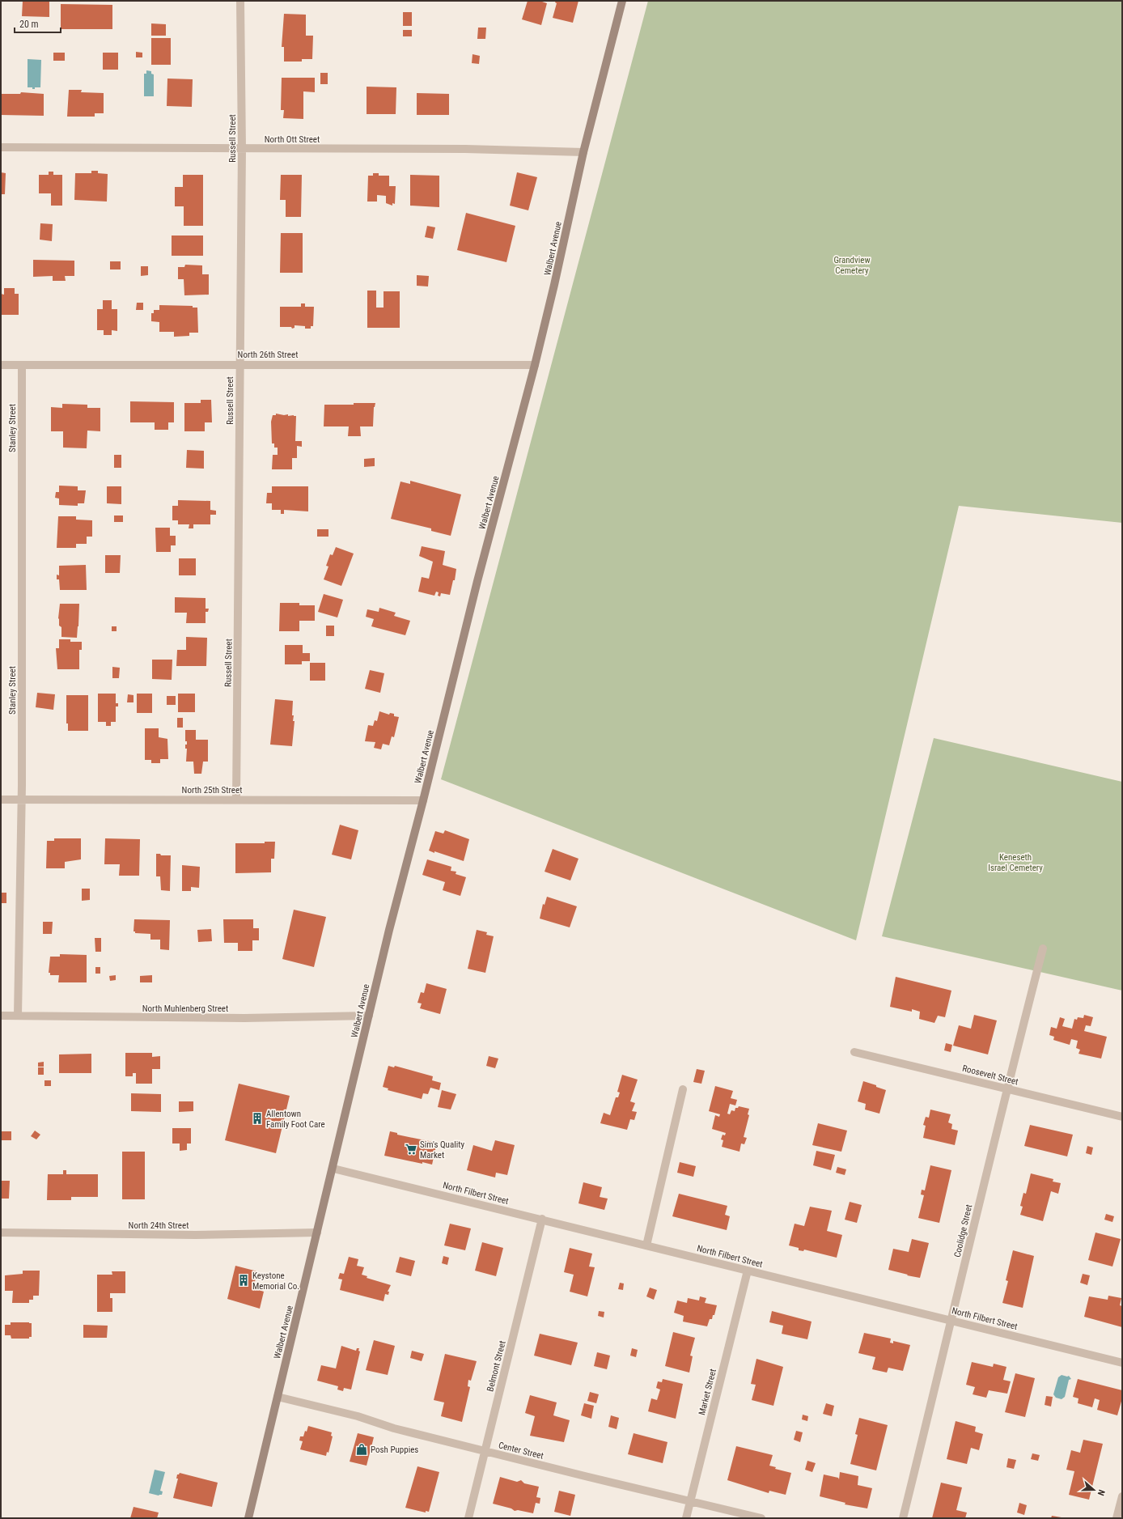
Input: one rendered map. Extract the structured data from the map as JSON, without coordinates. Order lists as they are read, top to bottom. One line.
{"streets":{"main road":["Walbert Avenue"],"street":["Russell Street","North Ott Street","North 26th Street","Stanley Street","North 25th Street","North Muhlenberg Street","Roosevelt Street","North Filbert Street","North 24th Street","Coolidge Street","Belmont Street","Market Street","Center Street"]},"crossings":[["Russell Street","North Ott Street"],["Russell Street","North 26th Street"],["Russell Street","North 25th Street"],["North Ott Street","Walbert Avenue"],["Walbert Avenue","North 26th Street"],["Walbert Avenue","North 25th Street"],["Walbert Avenue","North Muhlenberg Street"],["Walbert Avenue","North Filbert Street"],["Walbert Avenue","North 24th Street"],["Walbert Avenue","Center Street"],["North 26th Street","Stanley Street"],["Stanley Street","North 25th Street"],["Stanley Street","North Muhlenberg Street"],["Roosevelt Street","Coolidge Street"],["North Filbert Street","Coolidge Street"],["North Filbert Street","Belmont Street"],["North Filbert Street","Market Street"],["Belmont Street","Center Street"],["Market Street","Center Street"]],"parks":["Grandview Cemetery","Keneseth Israel Cemetery"],"places":{"building":["Allentown Family Foot Care","Keystone Memorial Co."],"supermarket":["Sim's Quality Market"],"shop":["Posh Puppies"]},"scale_bar":"20 m","north":"right"}
